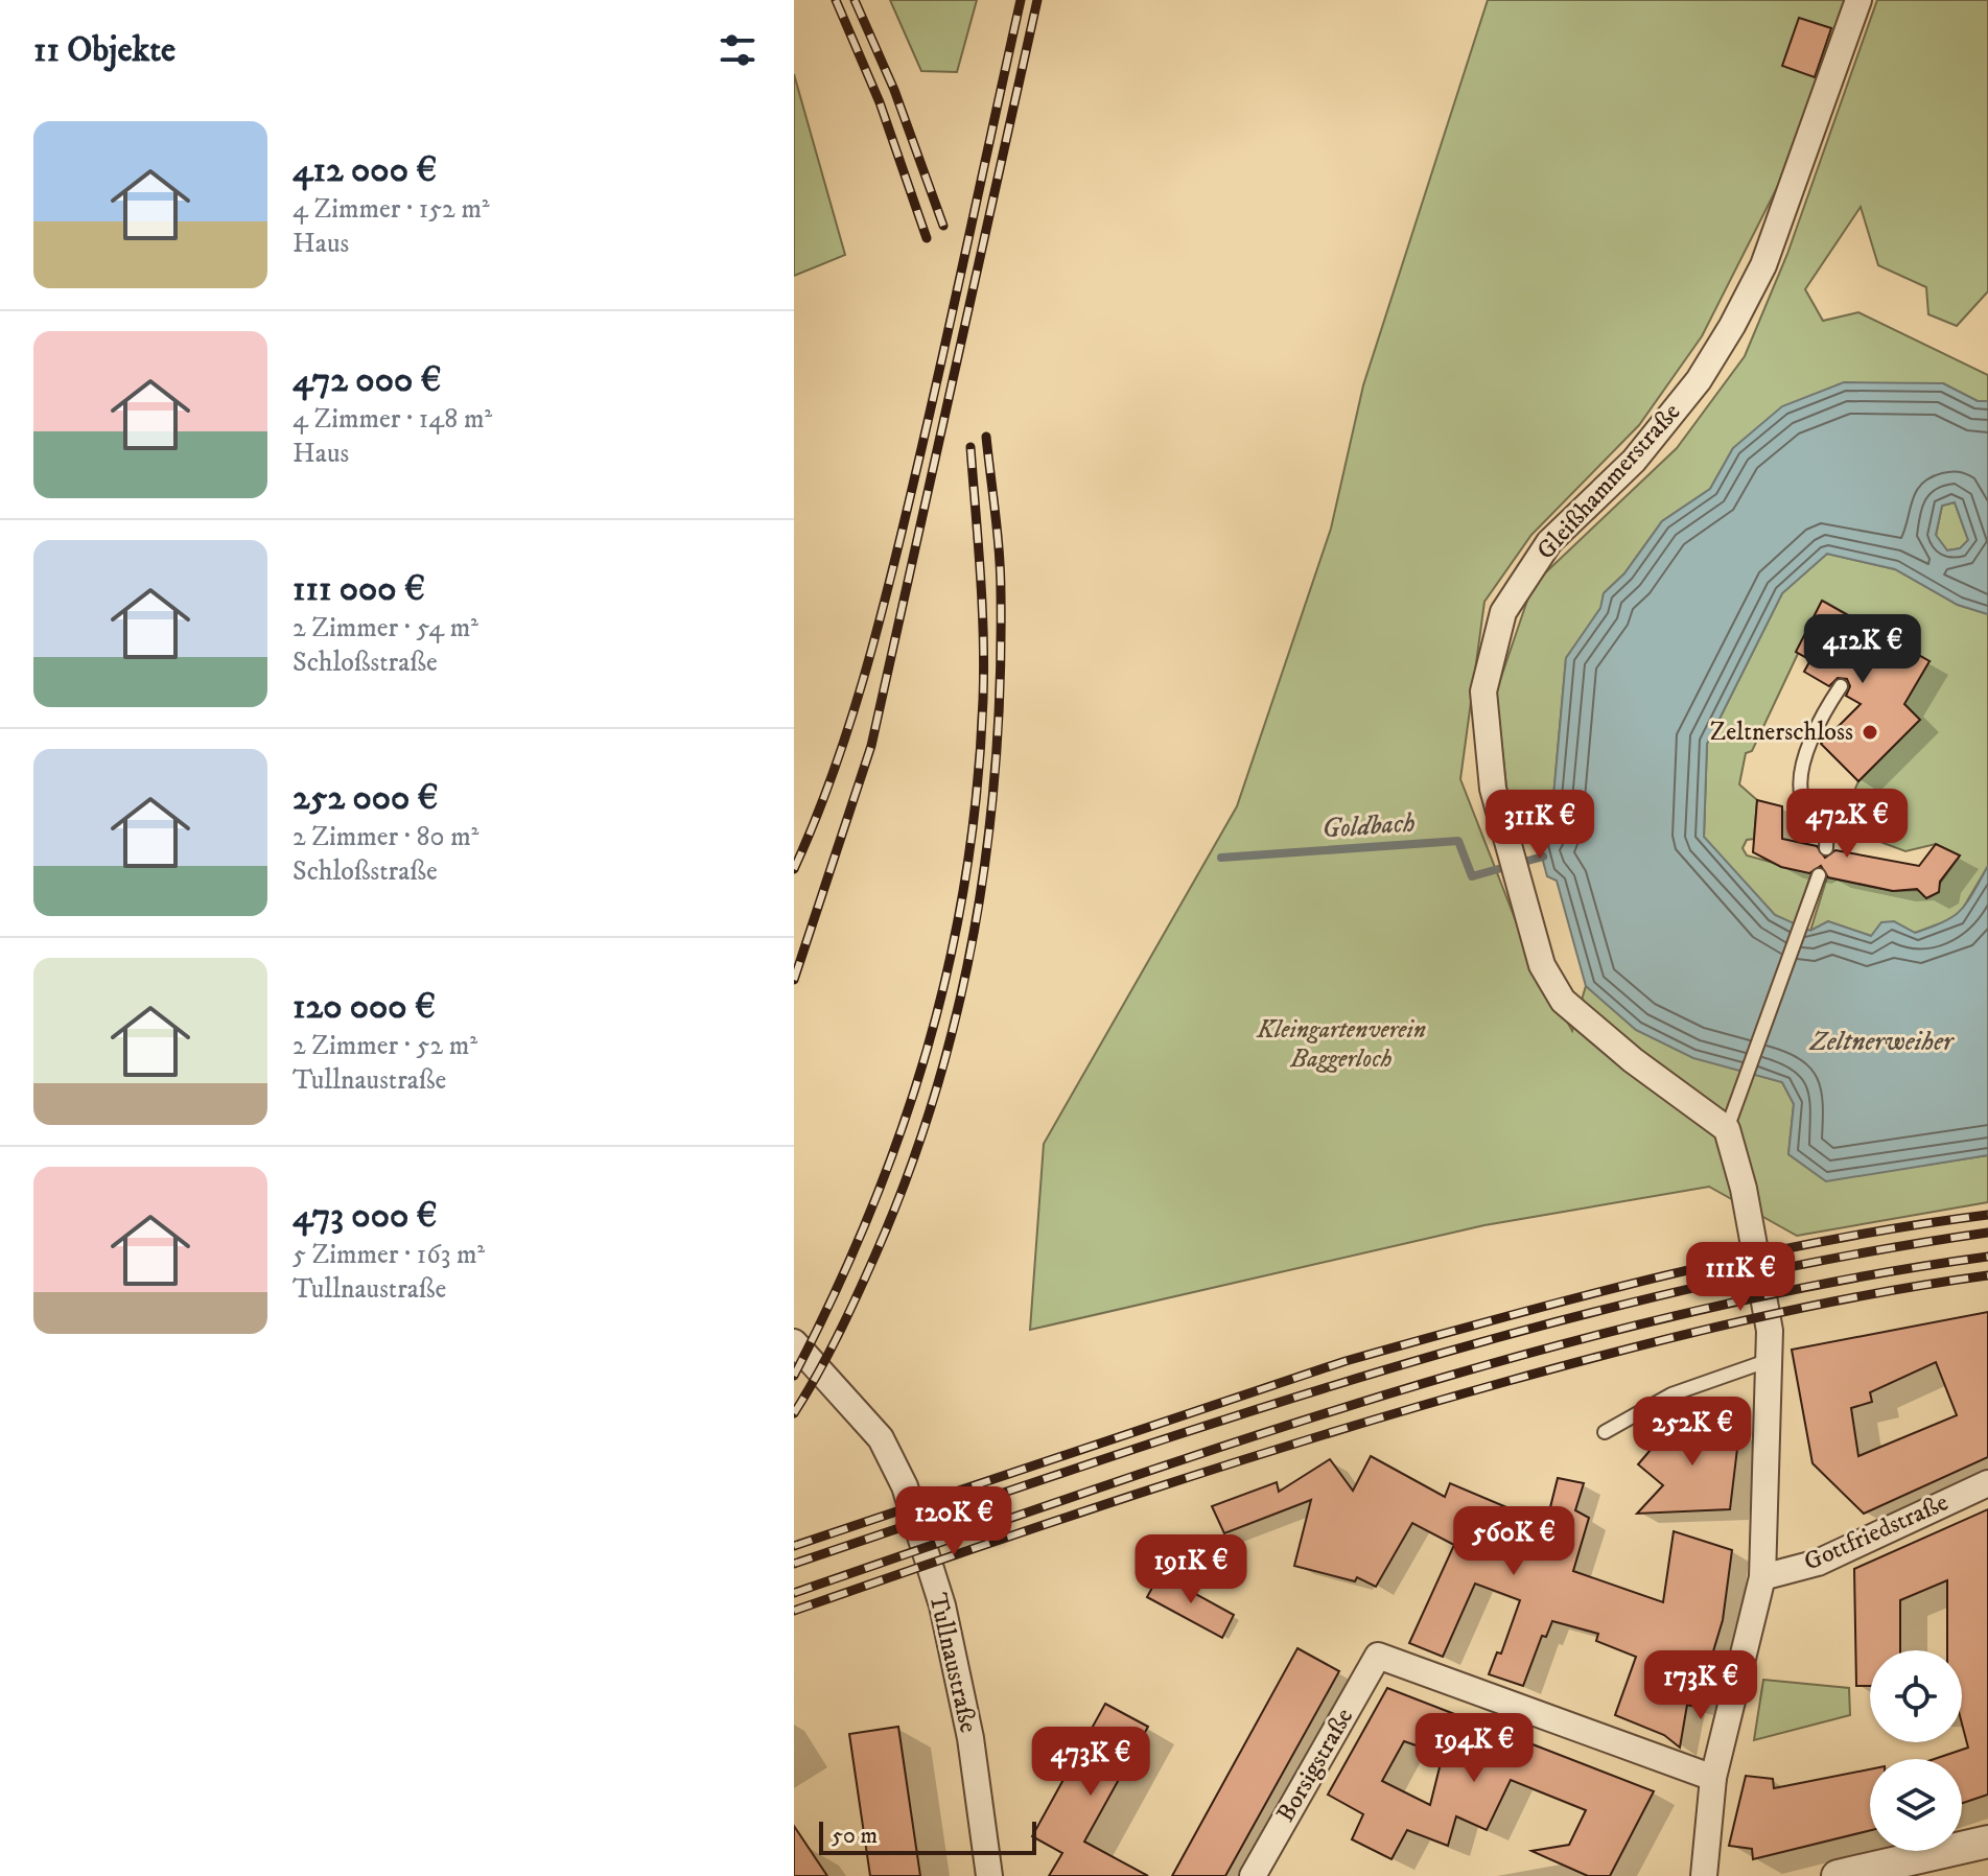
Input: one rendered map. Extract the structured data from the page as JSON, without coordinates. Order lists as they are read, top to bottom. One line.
{"streets":{"street":["Gleißhammerstraße","Gottfriedstraße","Tullnaustraße","Borsigstraße"]},"water":["Goldbach","Zeltnerweiher"],"parks":["Kleingartenverein Baggerloch"],"places":["Zeltnerschloss"],"scale_bar":"50 m","page":{"heading":"11 Objekte","list":[{"name":"412 000 €","note":"4 Zimmer · 152 m² · Haus"},{"name":"472 000 €","note":"4 Zimmer · 148 m² · Haus"},{"name":"111 000 €","note":"2 Zimmer · 54 m² · Schloßstraße"},{"name":"252 000 €","note":"2 Zimmer · 80 m² · Schloßstraße"},{"name":"120 000 €","note":"2 Zimmer · 52 m² · Tullnaustraße"},{"name":"473 000 €","note":"5 Zimmer · 163 m² · Tullnaustraße"}],"price":["412K €","472K €","311K €","111K €","252K €","120K €","560K €","191K €","173K €","194K €","473K €"],"scale":"50 m"}}
